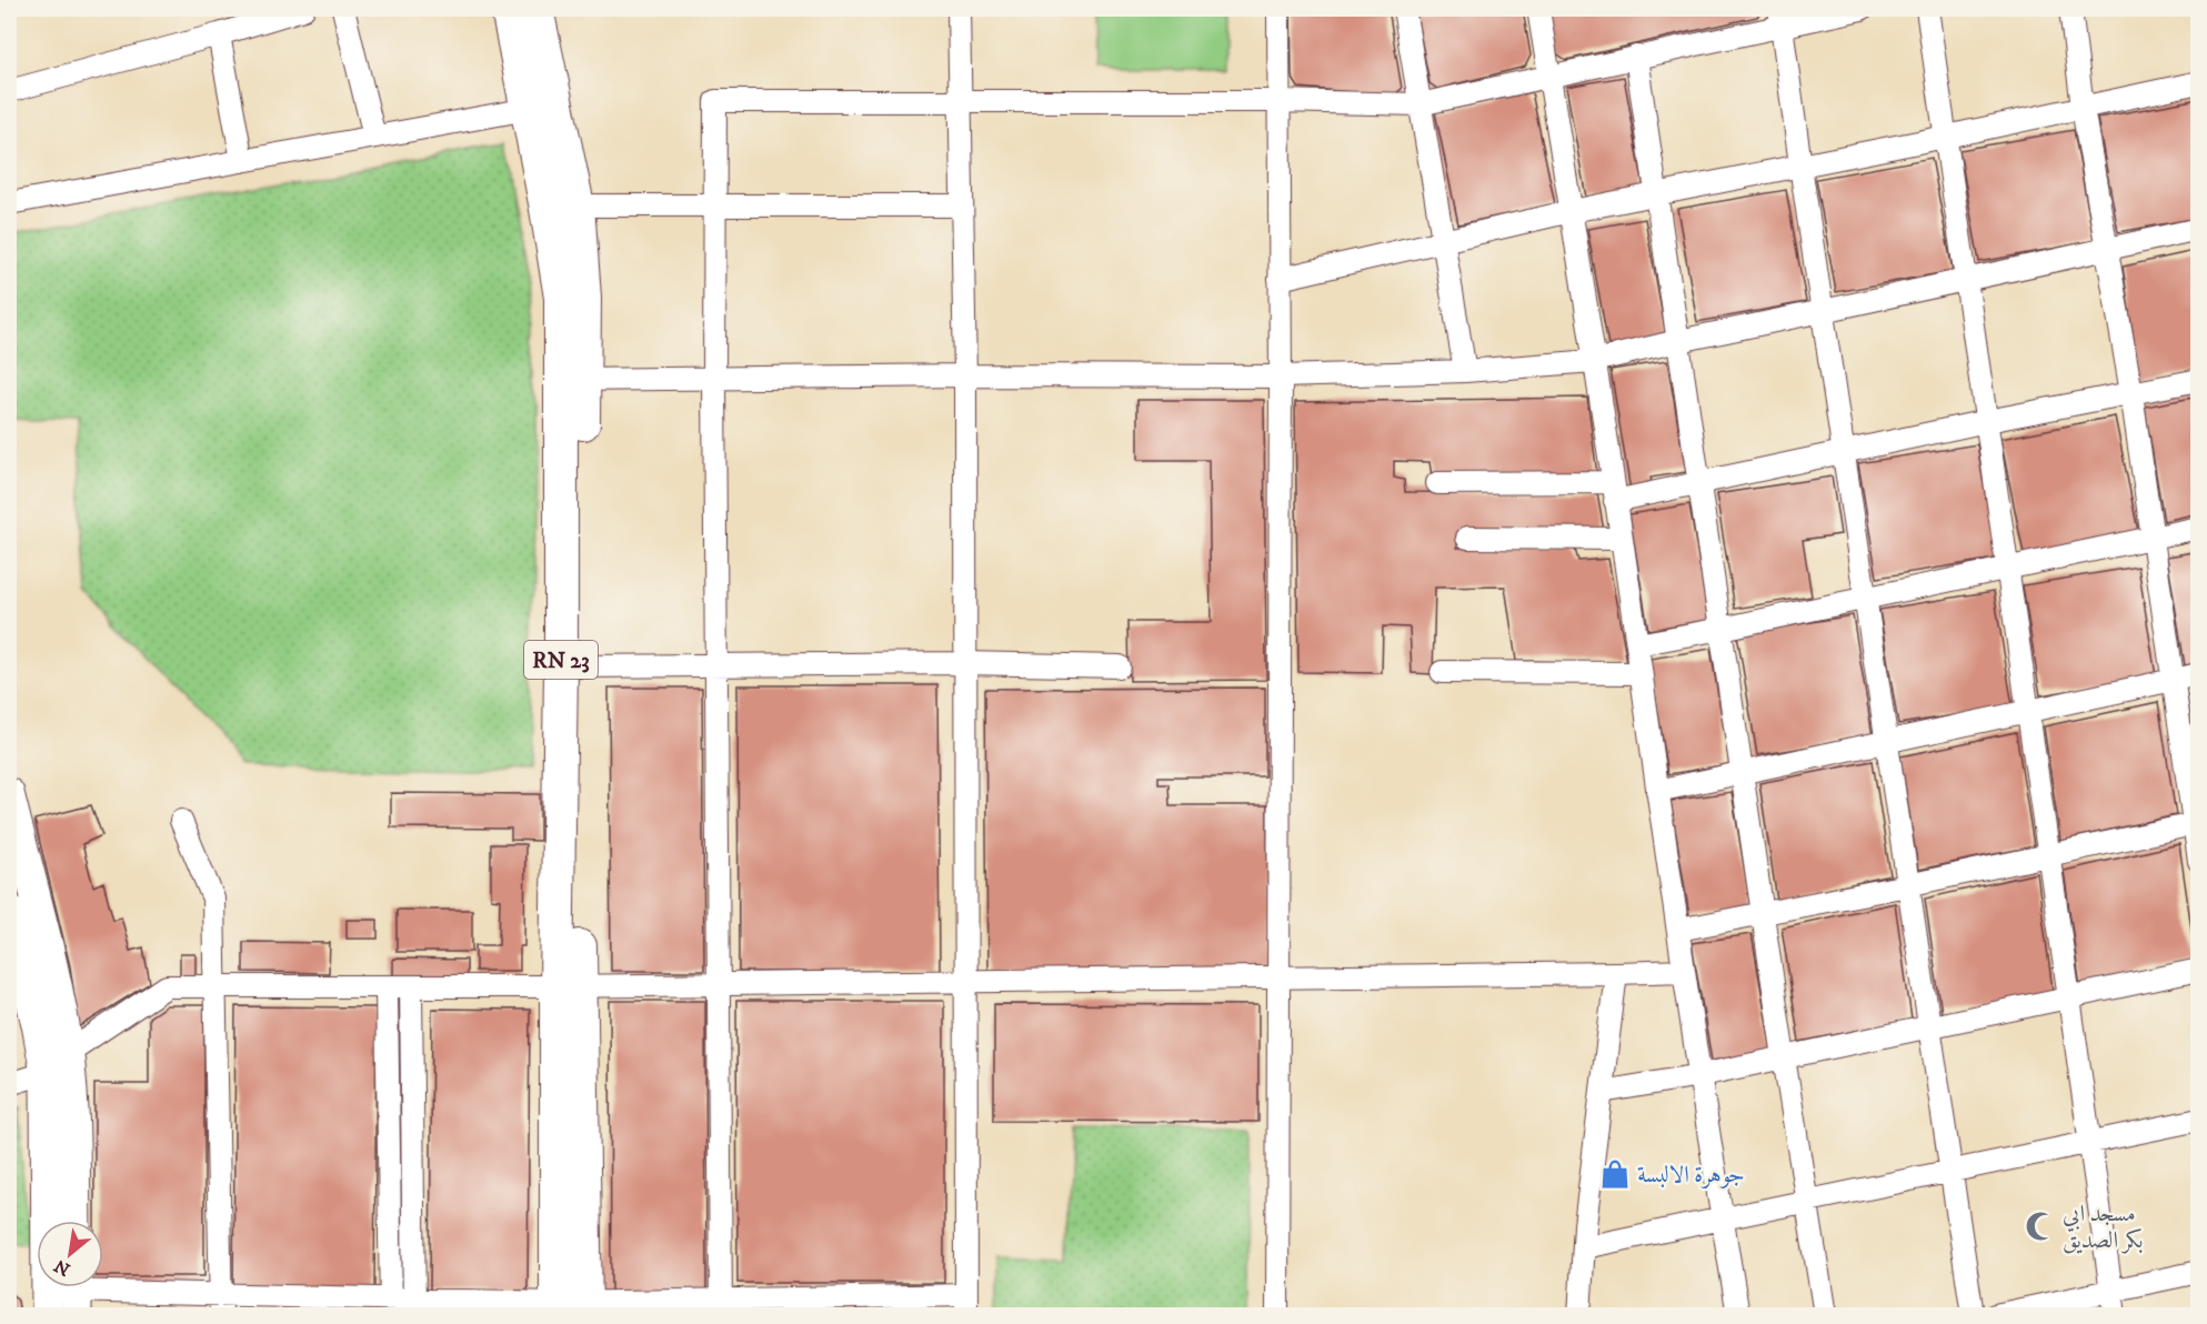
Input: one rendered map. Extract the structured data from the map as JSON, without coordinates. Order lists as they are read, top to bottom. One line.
{"streets":{"main road":["RN 23"]},"places":{"shop":["جوهرة الالبسة"],"mosque":["مسجد ابي بكر الصديق"]},"north":"bottom left"}
